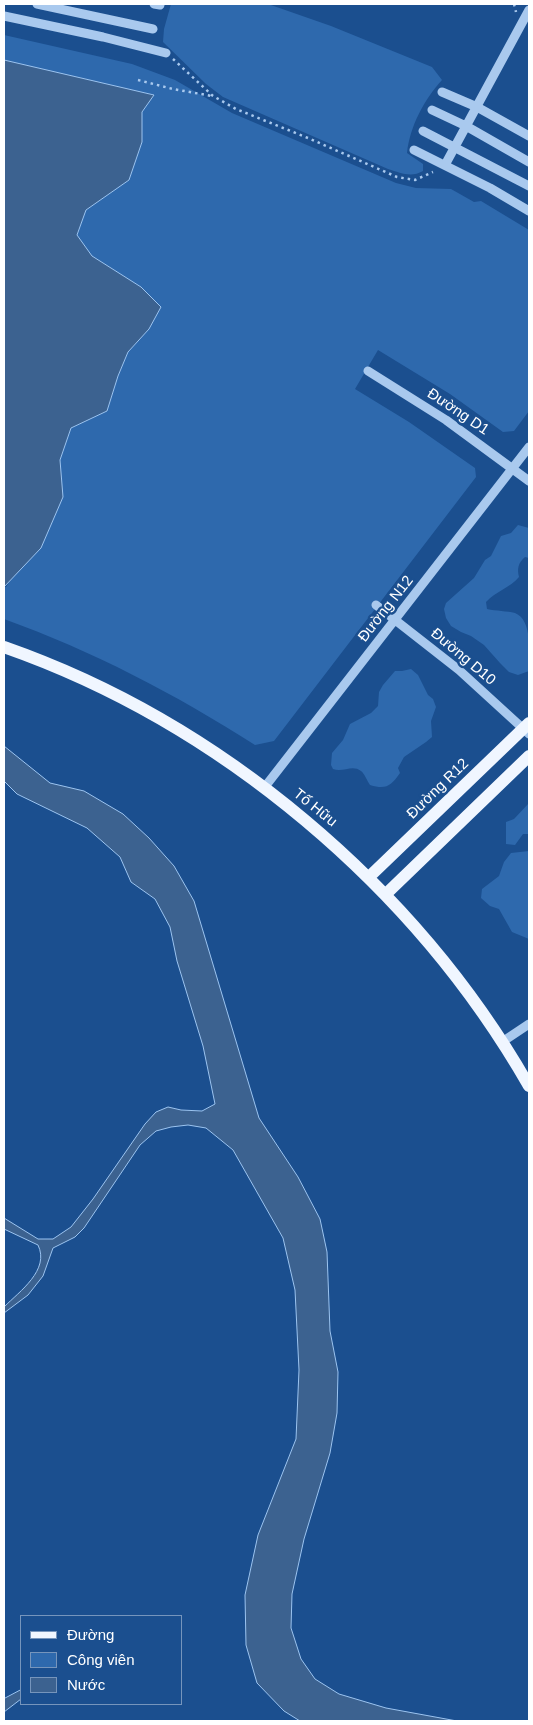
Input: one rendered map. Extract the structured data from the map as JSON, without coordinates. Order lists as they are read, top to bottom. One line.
{"streets":{"main road":["Đường R12","Tố Hữu"],"street":["Đường D1","Đường N12","Đường D10"]},"crossings":[["Đường D1","Đường N12"],["Đường N12","Đường D10"],["Đường N12","Tố Hữu"],["Đường D10","Đường R12"],["Đường R12","Tố Hữu"]],"legend":["Đường","Công viên","Nước"]}
